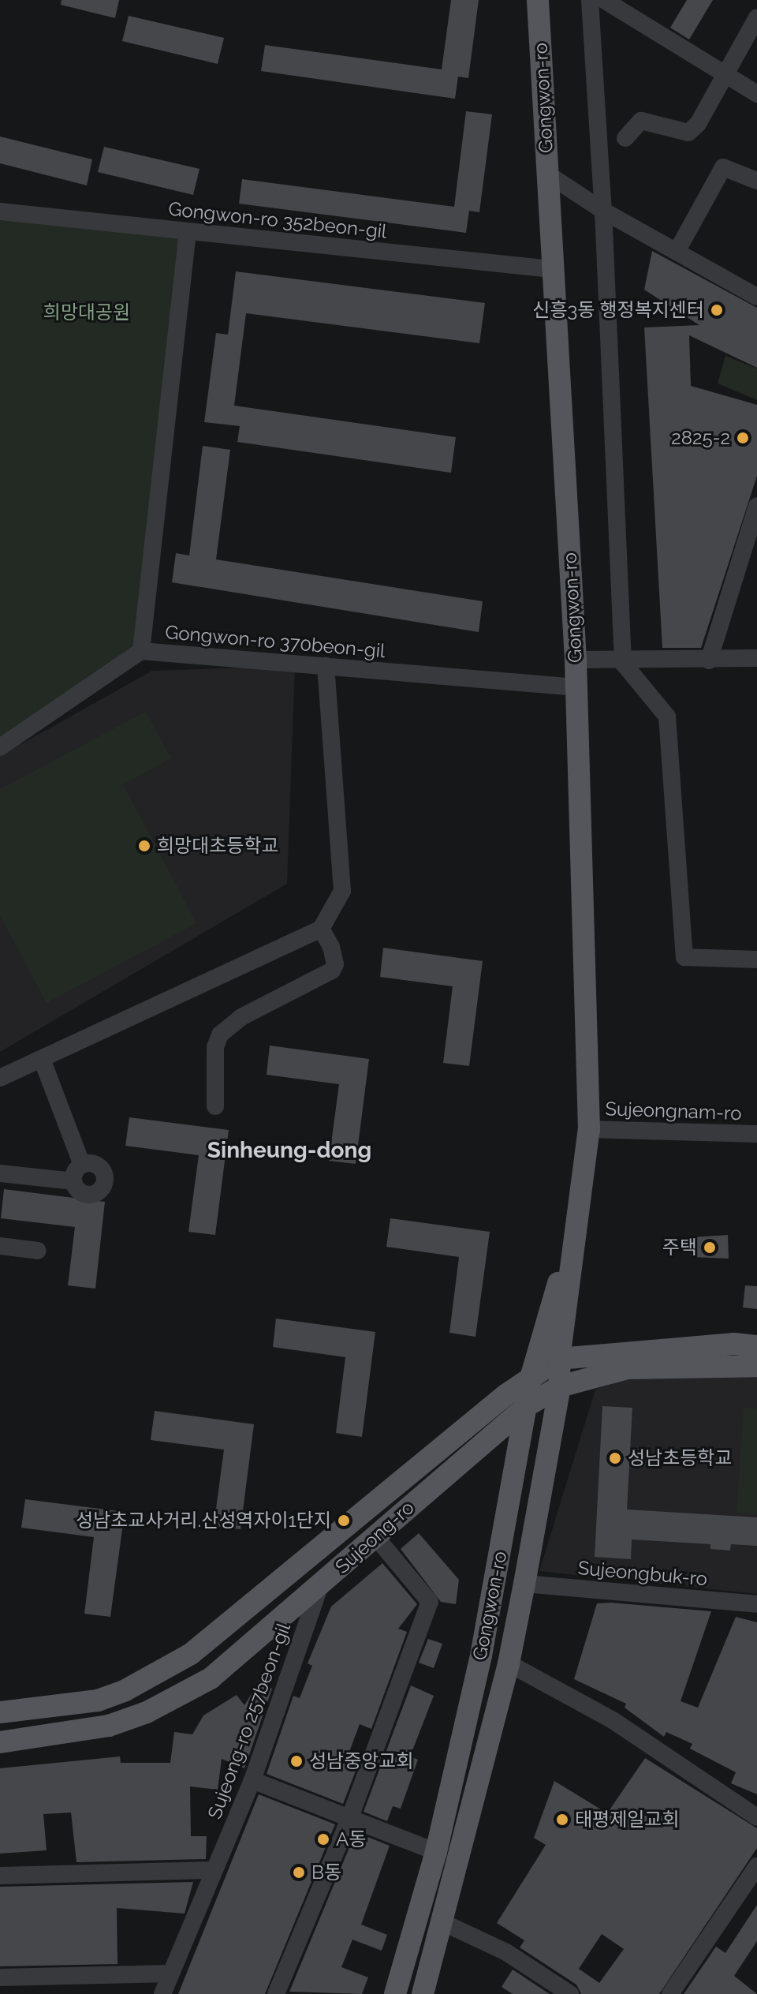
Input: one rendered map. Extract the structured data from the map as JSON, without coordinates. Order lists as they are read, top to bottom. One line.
{"streets":{"main road":["Gongwon-ro","Sujeong-ro"],"street":["Gongwon-ro 352beon-gil","Gongwon-ro 370beon-gil","Sujeongnam-ro","Sujeongbuk-ro","Sujeong-ro 257beon-gil"]},"crossings":[["Gongwon-ro","Gongwon-ro 352beon-gil"],["Gongwon-ro","Gongwon-ro 370beon-gil"],["Gongwon-ro","Sujeongnam-ro"],["Gongwon-ro","Sujeong-ro"],["Gongwon-ro","Sujeongbuk-ro"],["Sujeong-ro","Sujeong-ro 257beon-gil"]],"districts":["Sinheung-dong"],"parks":["희망대공원"],"places":["신흥3동 행정복지센터","2825-2","희망대초등학교","주택","성남초등학교","성남초교사거리.산성역자이1단지","성남중앙교회","태평제일교회","A동","B동"]}
